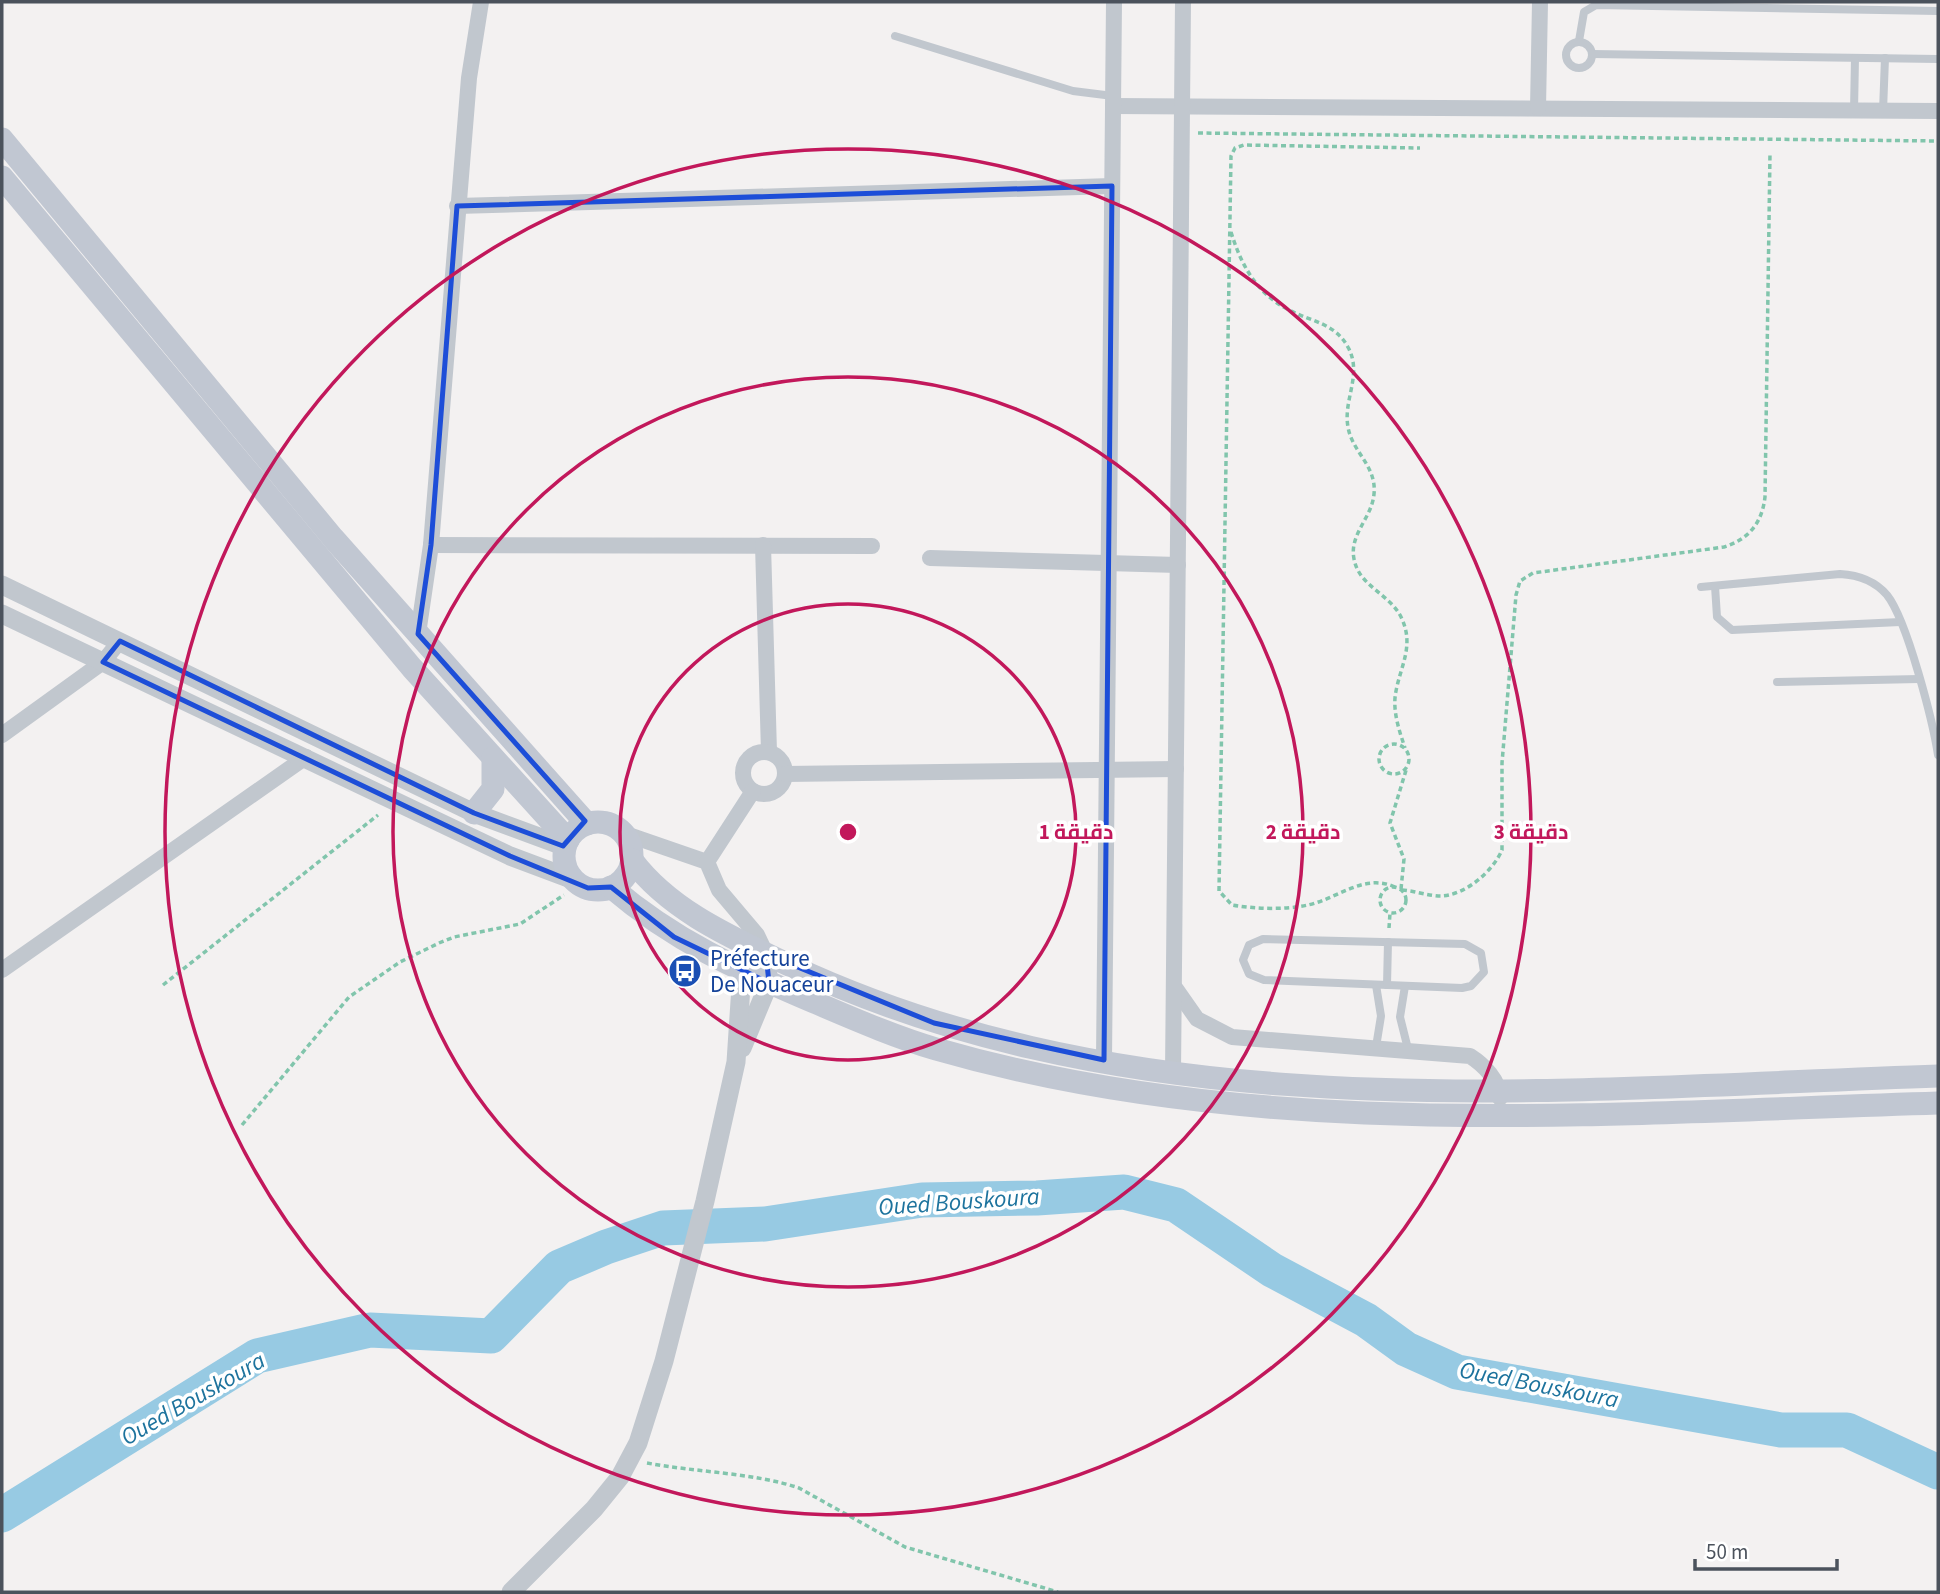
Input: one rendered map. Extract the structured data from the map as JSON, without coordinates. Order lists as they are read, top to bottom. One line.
{"water":["Oued Bouskoura"],"places":{"bus stop":["Préfecture De Nouaceur"]},"scale_bar":"50 m","rings":["1 دقيقة","2 دقيقة","3 دقيقة"]}
